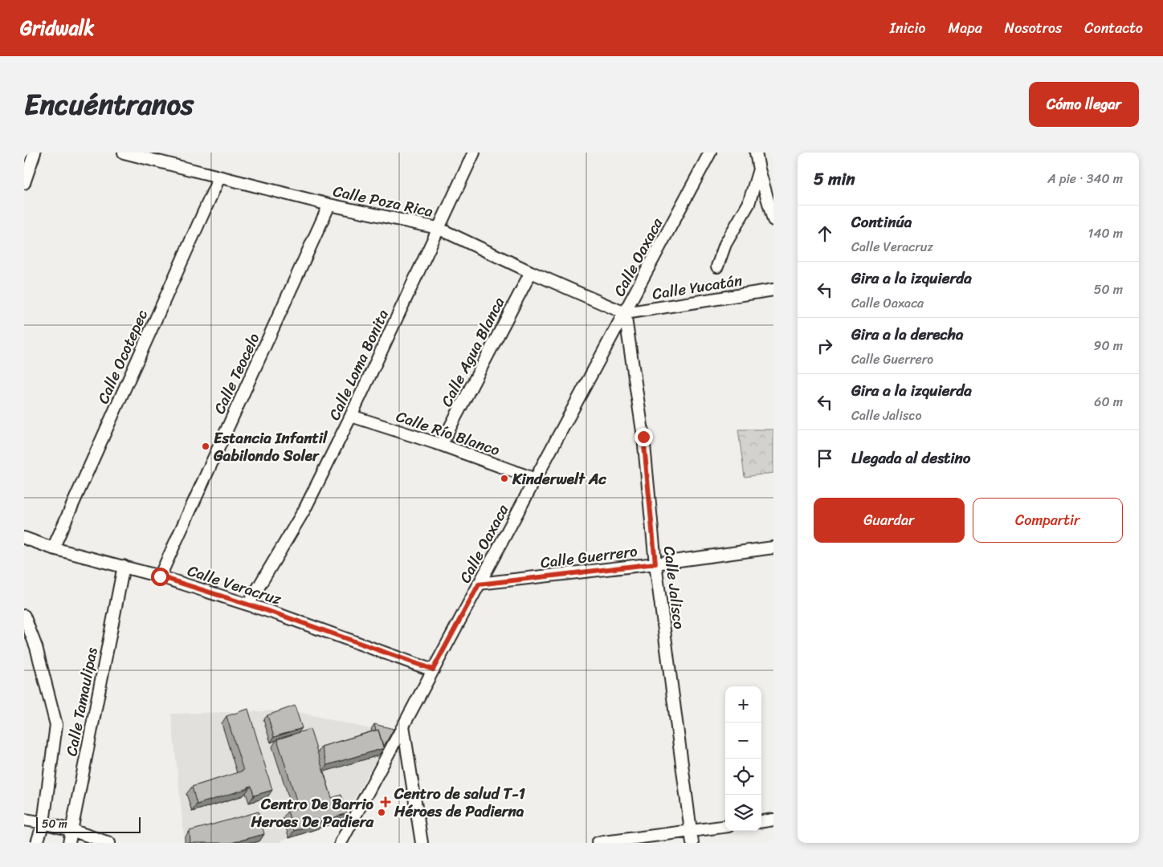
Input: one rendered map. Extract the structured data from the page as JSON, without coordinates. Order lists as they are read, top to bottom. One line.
{"streets":{"street":["Calle Poza Rica","Calle Oaxaca","Calle Yucatán","Calle Agua Blanca","Calle Ocotepec","Calle Loma Bonita","Calle Teocelo","Calle Río Blanco","Calle Guerrero","Calle Veracruz","Calle Jalisco","Calle Tamaulipas"]},"crossings":[["Calle Poza Rica","Calle Oaxaca"],["Calle Poza Rica","Calle Yucatán"],["Calle Poza Rica","Calle Agua Blanca"],["Calle Poza Rica","Calle Ocotepec"],["Calle Poza Rica","Calle Loma Bonita"],["Calle Poza Rica","Calle Teocelo"],["Calle Poza Rica","Calle Jalisco"],["Calle Oaxaca","Calle Yucatán"],["Calle Oaxaca","Calle Río Blanco"],["Calle Oaxaca","Calle Guerrero"],["Calle Oaxaca","Calle Veracruz"],["Calle Oaxaca","Calle Jalisco"],["Calle Yucatán","Calle Jalisco"],["Calle Agua Blanca","Calle Río Blanco"],["Calle Ocotepec","Calle Veracruz"],["Calle Loma Bonita","Calle Río Blanco"],["Calle Loma Bonita","Calle Veracruz"],["Calle Teocelo","Calle Veracruz"],["Calle Guerrero","Calle Jalisco"],["Calle Veracruz","Calle Tamaulipas"]],"places":{"other":["Estancia Infantil Gabilondo Soler","Kinderwelt Ac","Centro De Barrio Heroes De Padiera"],"health":["Centro de salud T-1 Héroes de Padierna"]},"scale_bar":"50 m","page":{"header":"Gridwalk","nav":["Inicio","Mapa","Nosotros","Contacto"],"title":"Encuéntranos","buttons":["Cómo llegar",["Guardar","Compartir"]],"heading":["5 min","A pie · 340 m"],"list":[["Continúa","Calle Veracruz","140 m"],["Gira a la izquierda","Calle Oaxaca","50 m"],["Gira a la derecha","Calle Guerrero","90 m"],["Gira a la izquierda","Calle Jalisco","60 m"],"Llegada al destino"],"map_buttons":["+","−"],"scale":"50 m"}}
